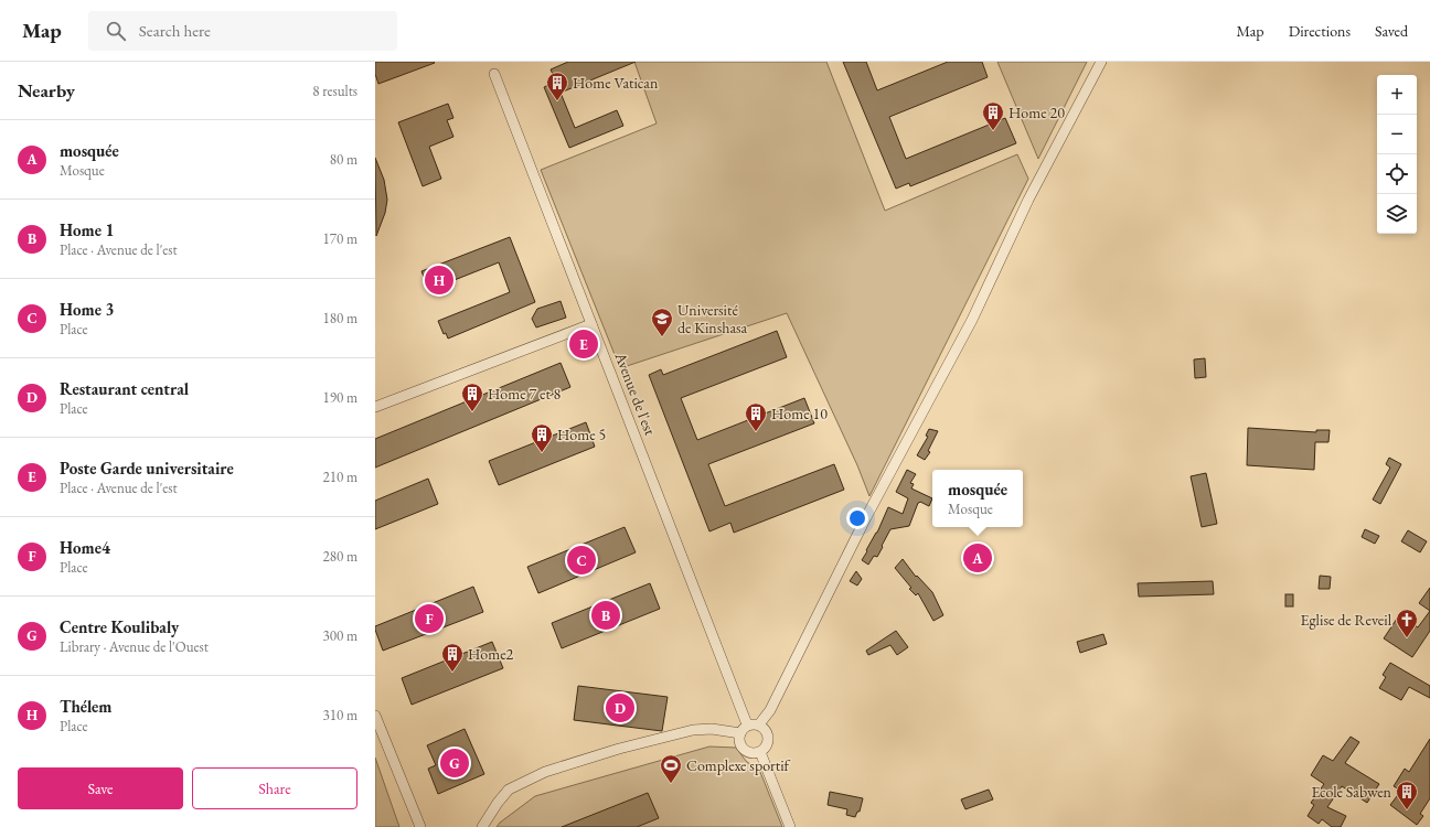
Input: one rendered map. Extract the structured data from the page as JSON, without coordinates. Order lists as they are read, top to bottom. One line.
{"streets":{"street":["Avenue de l'est"]},"places":{"building":["Home Vatican","Home 20","Home 7 et 8","Home 10","Home 5","Home2","Ecole Sabwen"],"school or university":["Université de Kinshasa"],"church":["Eglise de Reveil"],"sports":["Complexe sportif"]},"page":{"header":"Map","search":"Search here","nav":["Map","Directions","Saved"],"heading":["Nearby","8 results"],"map_buttons":["+","−"],"list":[{"mark":"A","name":"mosquée","note":"Mosque","value":"80 m"},{"mark":"B","name":"Home 1","note":"Place · Avenue de l'est","value":"170 m"},{"mark":"C","name":"Home 3","note":"Place","value":"180 m"},{"mark":"D","name":"Restaurant central","note":"Place","value":"190 m"},{"mark":"E","name":"Poste Garde universitaire","note":"Place · Avenue de l'est","value":"210 m"},{"mark":"F","name":"Home4","note":"Place","value":"280 m"},{"mark":"G","name":"Centre Koulibaly","note":"Library · Avenue de l'Ouest","value":"300 m"},{"mark":"H","name":"Thélem","note":"Place","value":"310 m"}],"pins":["H","E","A","C","B","F","D","G"],"popup":["mosquée","Mosque"],"buttons":["Save","Share"]}}
